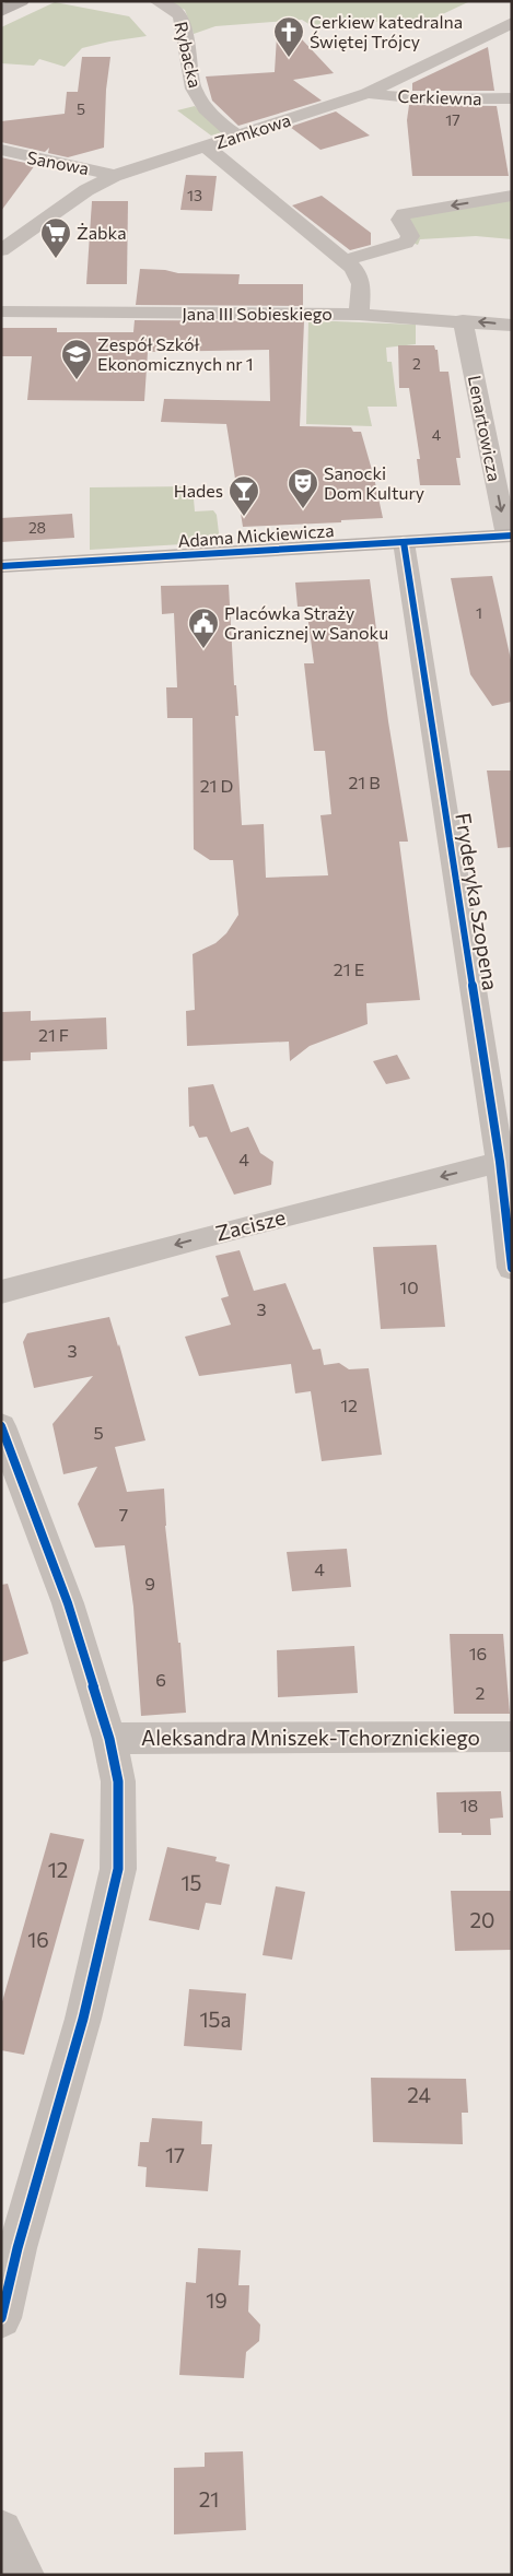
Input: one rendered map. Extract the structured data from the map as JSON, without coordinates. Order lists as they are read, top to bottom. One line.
{"streets":{"street":["Rybacka","Cerkiewna","Zamkowa","Sanowa","Jana III Sobieskiego","Lenartowicza","Adama Mickiewicza","Fryderyka Szopena","Zacisze","Aleksandra Mniszek-Tchorznickiego"]},"crossings":[["Rybacka","Zamkowa"],["Cerkiewna","Zamkowa"],["Zamkowa","Sanowa"],["Jana III Sobieskiego","Lenartowicza"],["Lenartowicza","Adama Mickiewicza"],["Adama Mickiewicza","Fryderyka Szopena"],["Fryderyka Szopena","Zacisze"]],"one_way":["Lenartowicza","Zacisze"],"places":{"church":["Cerkiew katedralna Świętej Trójcy"],"supermarket":["Żabka"],"school or university":["Zespół Szkół Ekonomicznych nr 1"],"theatre":["Sanocki Dom Kultury"],"bar":["Hades"],"public building":["Placówka Straży Granicznej w Sanoku"]},"house_numbers":["5","17","13","2","4","28","1","21 B","21 D","21 E","21 F","4","10","3","3","12","5","7","4","9","16","6","2","18","12","15","20","16","15a","24","17","19","21"]}
